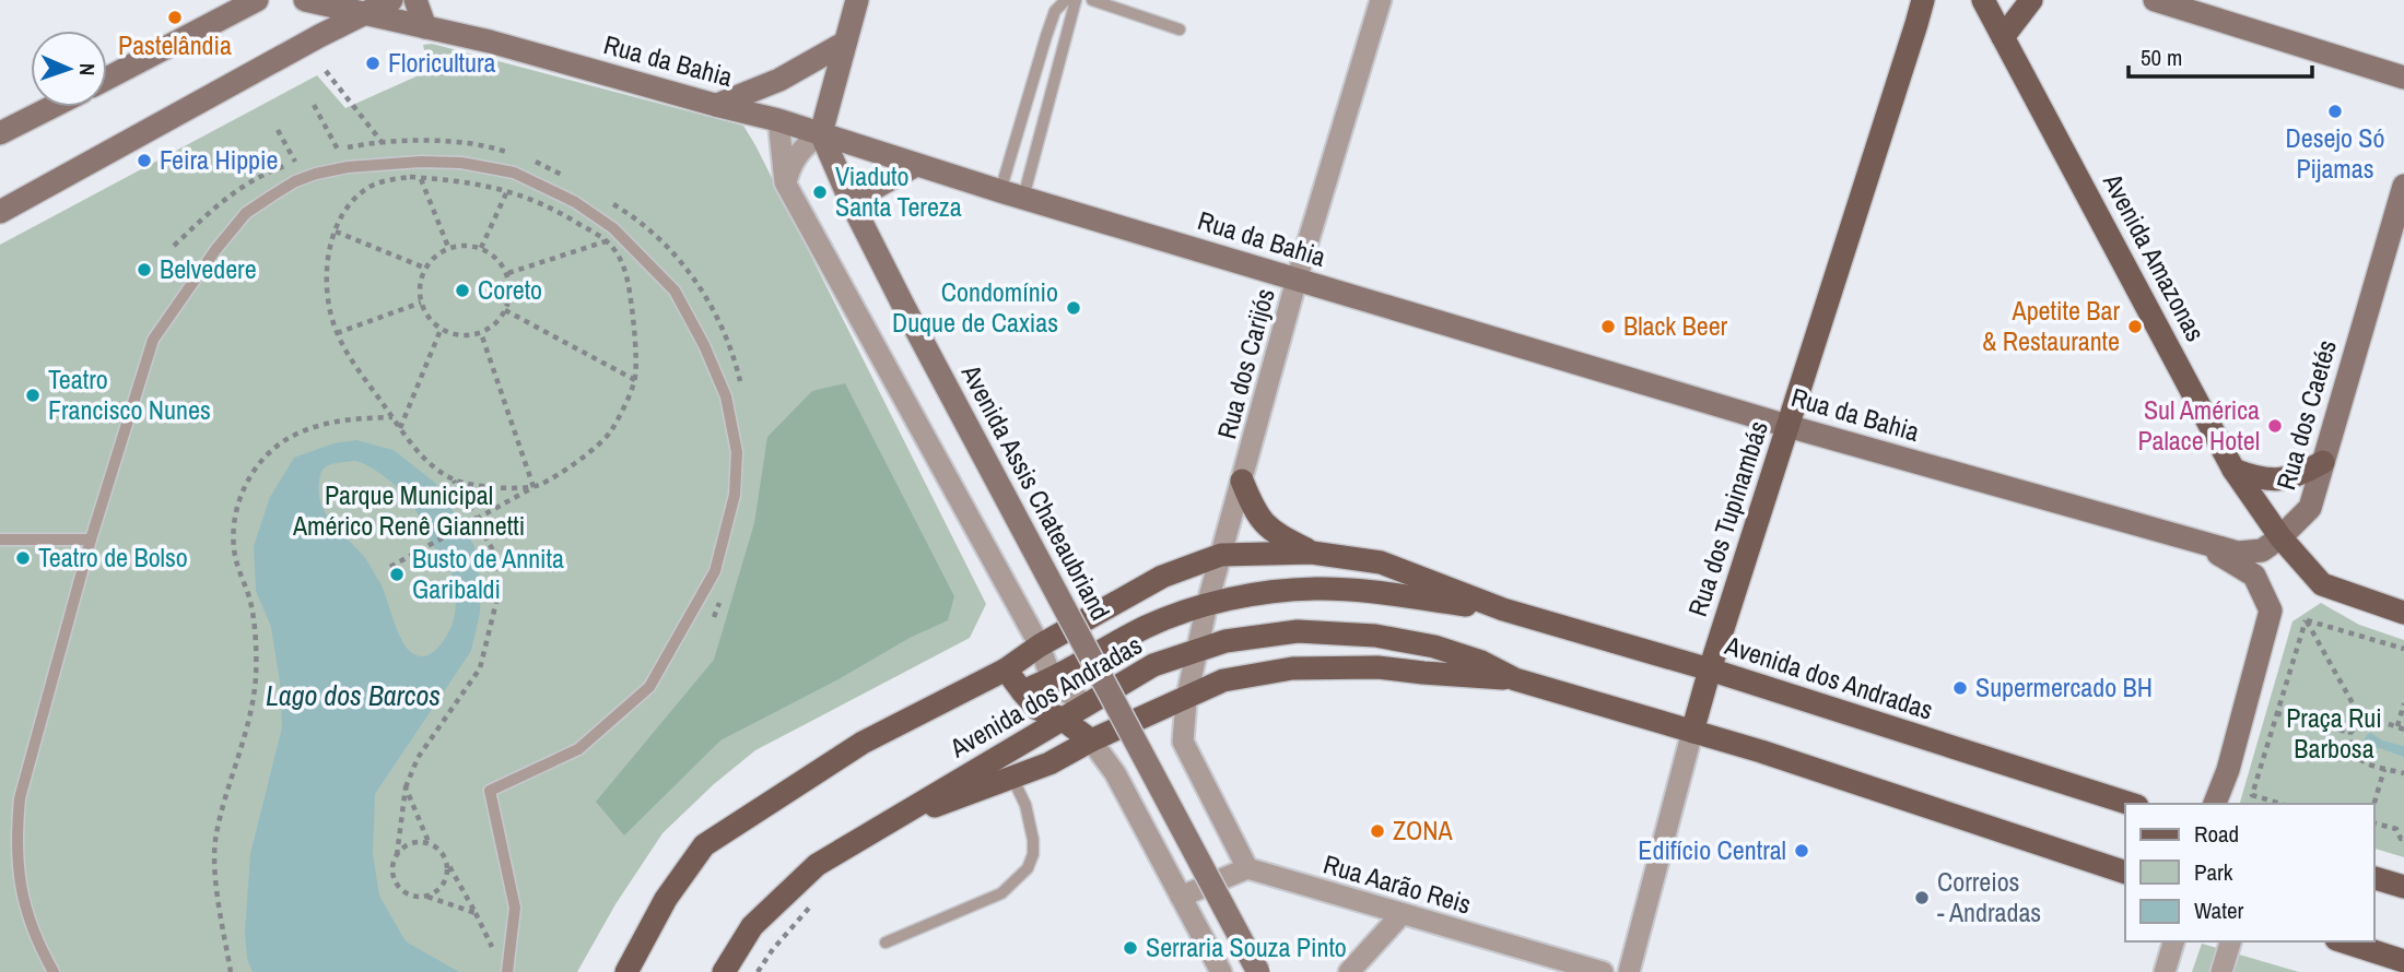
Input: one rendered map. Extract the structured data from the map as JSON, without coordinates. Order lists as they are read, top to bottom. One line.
{"streets":{"main road":["Avenida Amazonas","Rua dos Tupinambás","Avenida dos Andradas"],"street":["Rua da Bahia","Rua dos Carijós","Rua dos Caetés","Avenida Assis Chateaubriand","Rua Aarão Reis"]},"crossings":[["Rua da Bahia","Rua dos Carijós"],["Rua da Bahia","Rua dos Caetés"],["Rua da Bahia","Avenida Assis Chateaubriand"],["Rua da Bahia","Rua dos Tupinambás"],["Avenida Amazonas","Rua dos Caetés"],["Rua dos Carijós","Avenida dos Andradas"],["Rua dos Tupinambás","Avenida dos Andradas"]],"water":["Lago dos Barcos"],"parks":["Parque Municipal Américo Renê Giannetti","Praça Rui Barbosa"],"places":["Pastelândia","Floricultura","Desejo Só Pijamas","Feira Hippie","Viaduto Santa Tereza","Belvedere","Coreto","Condomínio Duque de Caxias","Black Beer","Apetite Bar & Restaurante","Teatro Francisco Nunes","Sul América Palace Hotel","Teatro de Bolso","Busto de Annita Garibaldi","Supermercado BH","ZONA","Edifício Central","Correios - Andradas","Serraria Souza Pinto"],"legend":["Road","Park","Water"],"scale_bar":"50 m","north":"right"}
